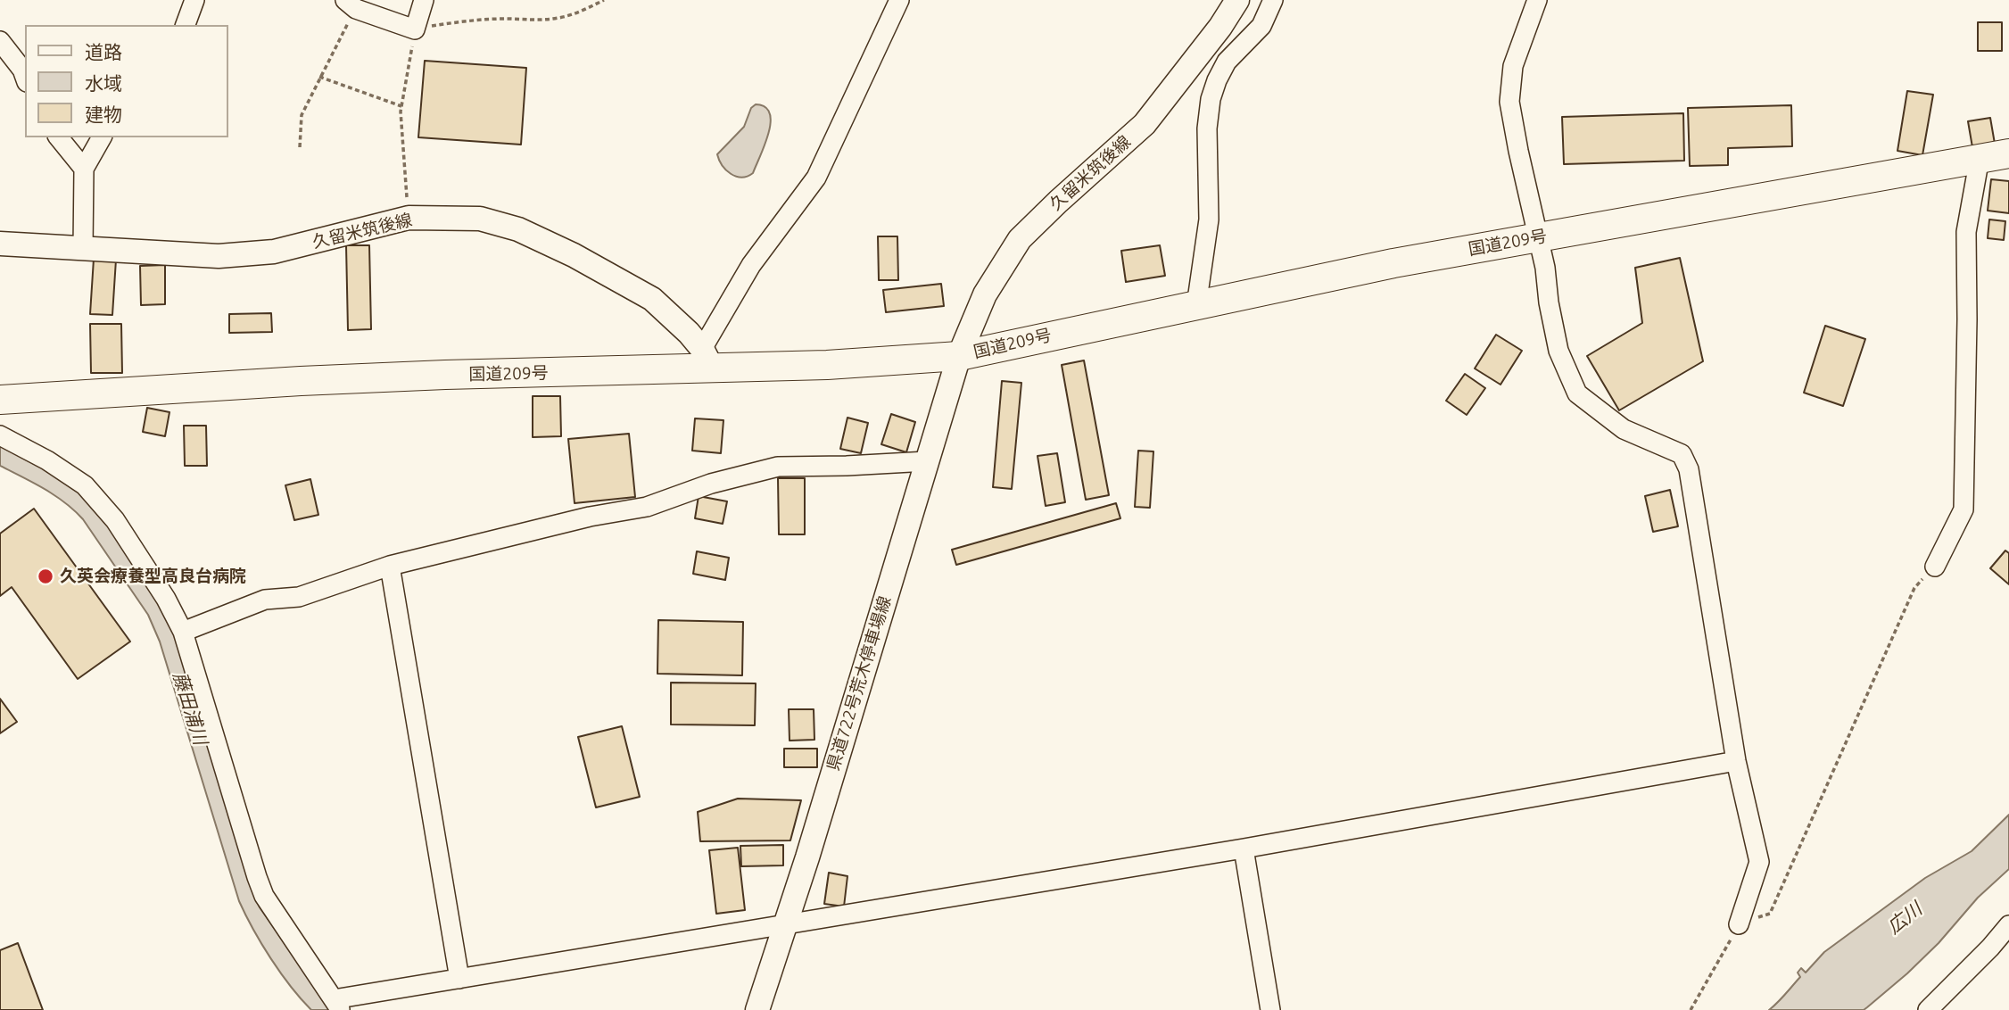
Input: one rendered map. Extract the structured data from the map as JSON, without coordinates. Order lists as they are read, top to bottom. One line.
{"streets":{"highway":["国道209号"],"main road":["久留米筑後線","県道722号荒木停車場線"]},"crossings":[["久留米筑後線","国道209号"],["久留米筑後線","県道722号荒木停車場線"],["国道209号","県道722号荒木停車場線"]],"water":["藤田浦川","広川"],"places":["久英会療養型高良台病院"],"legend":["道路","水域","建物"]}
